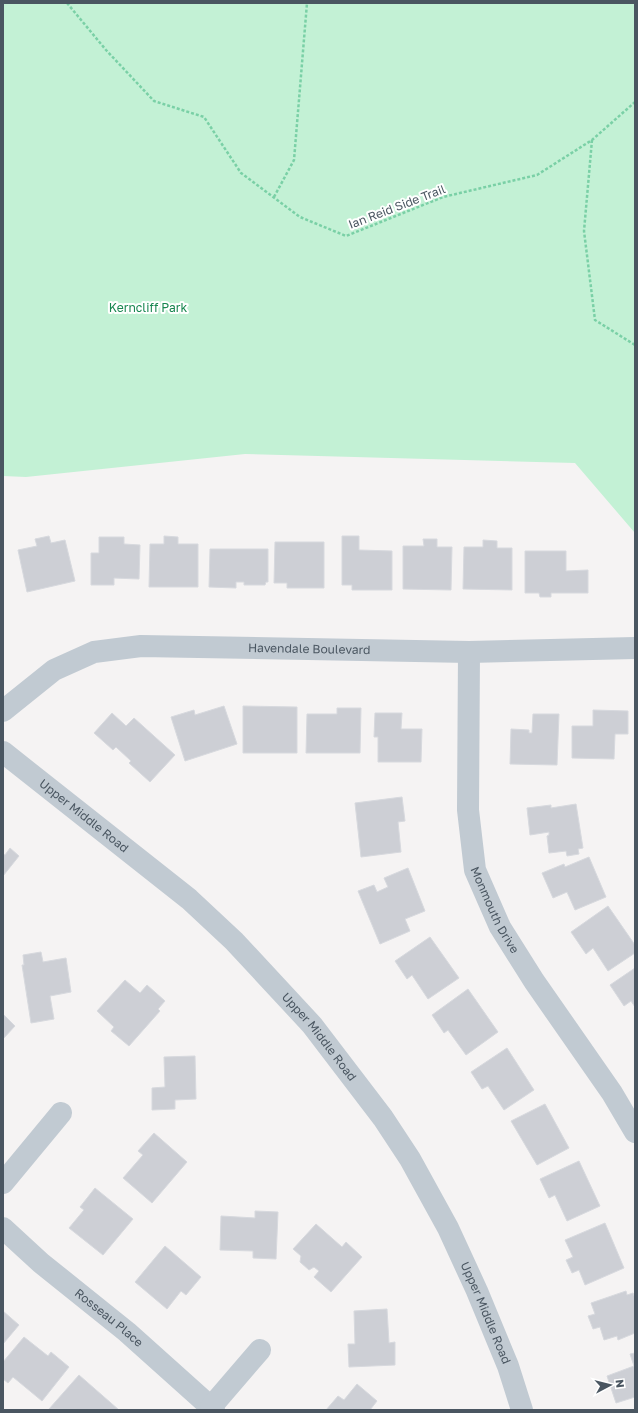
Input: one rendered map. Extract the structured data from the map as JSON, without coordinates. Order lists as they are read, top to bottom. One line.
{"streets":{"street":["Havendale Boulevard","Upper Middle Road","Monmouth Drive","Rosseau Place"],"path":["Ian Reid Side Trail"]},"crossings":[["Havendale Boulevard","Monmouth Drive"]],"parks":["Kerncliff Park"],"north":"right"}
